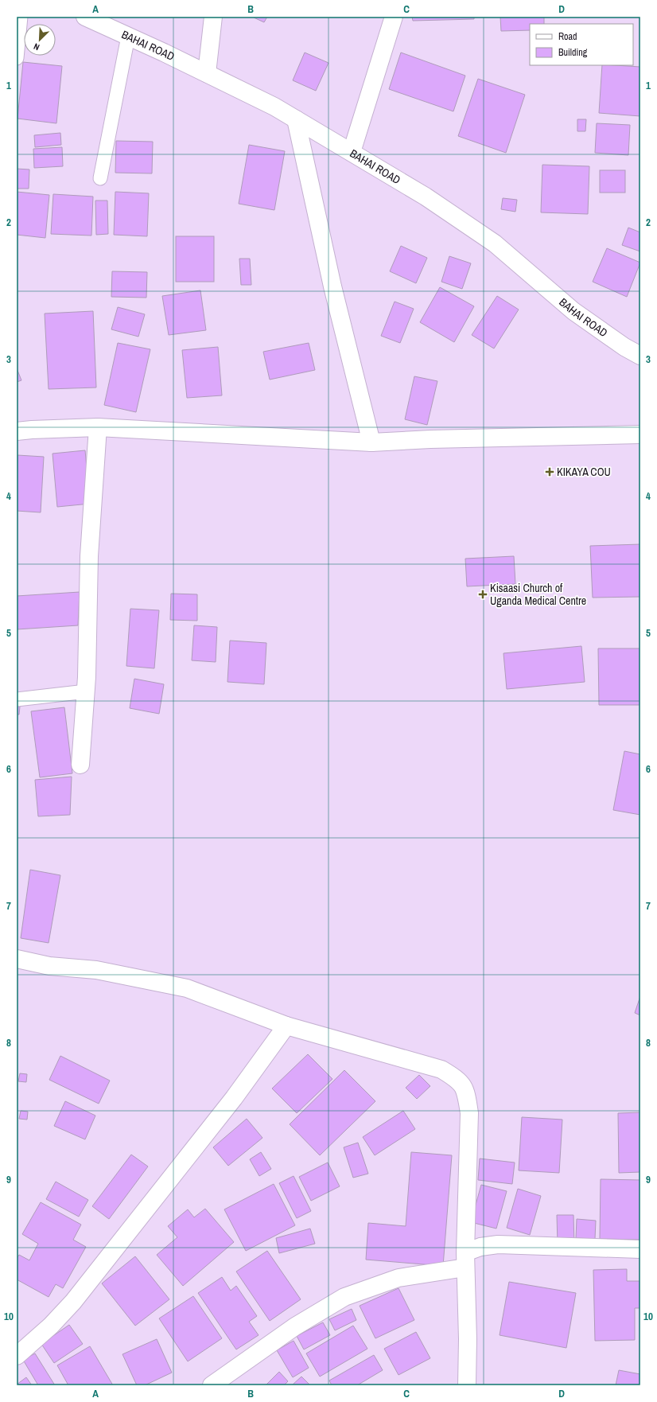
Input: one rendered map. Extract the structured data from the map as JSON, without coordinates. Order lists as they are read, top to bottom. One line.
{"streets":{"street":["BAHAI ROAD"]},"places":{"health":["KIKAYA COU","Kisaasi Church of Uganda Medical Centre"]},"legend":["Road","Building"],"north":"bottom left","grid":{"columns":["A","B","C","D"],"rows":["1","2","3","4","5","6","7","8","9","10"]}}
